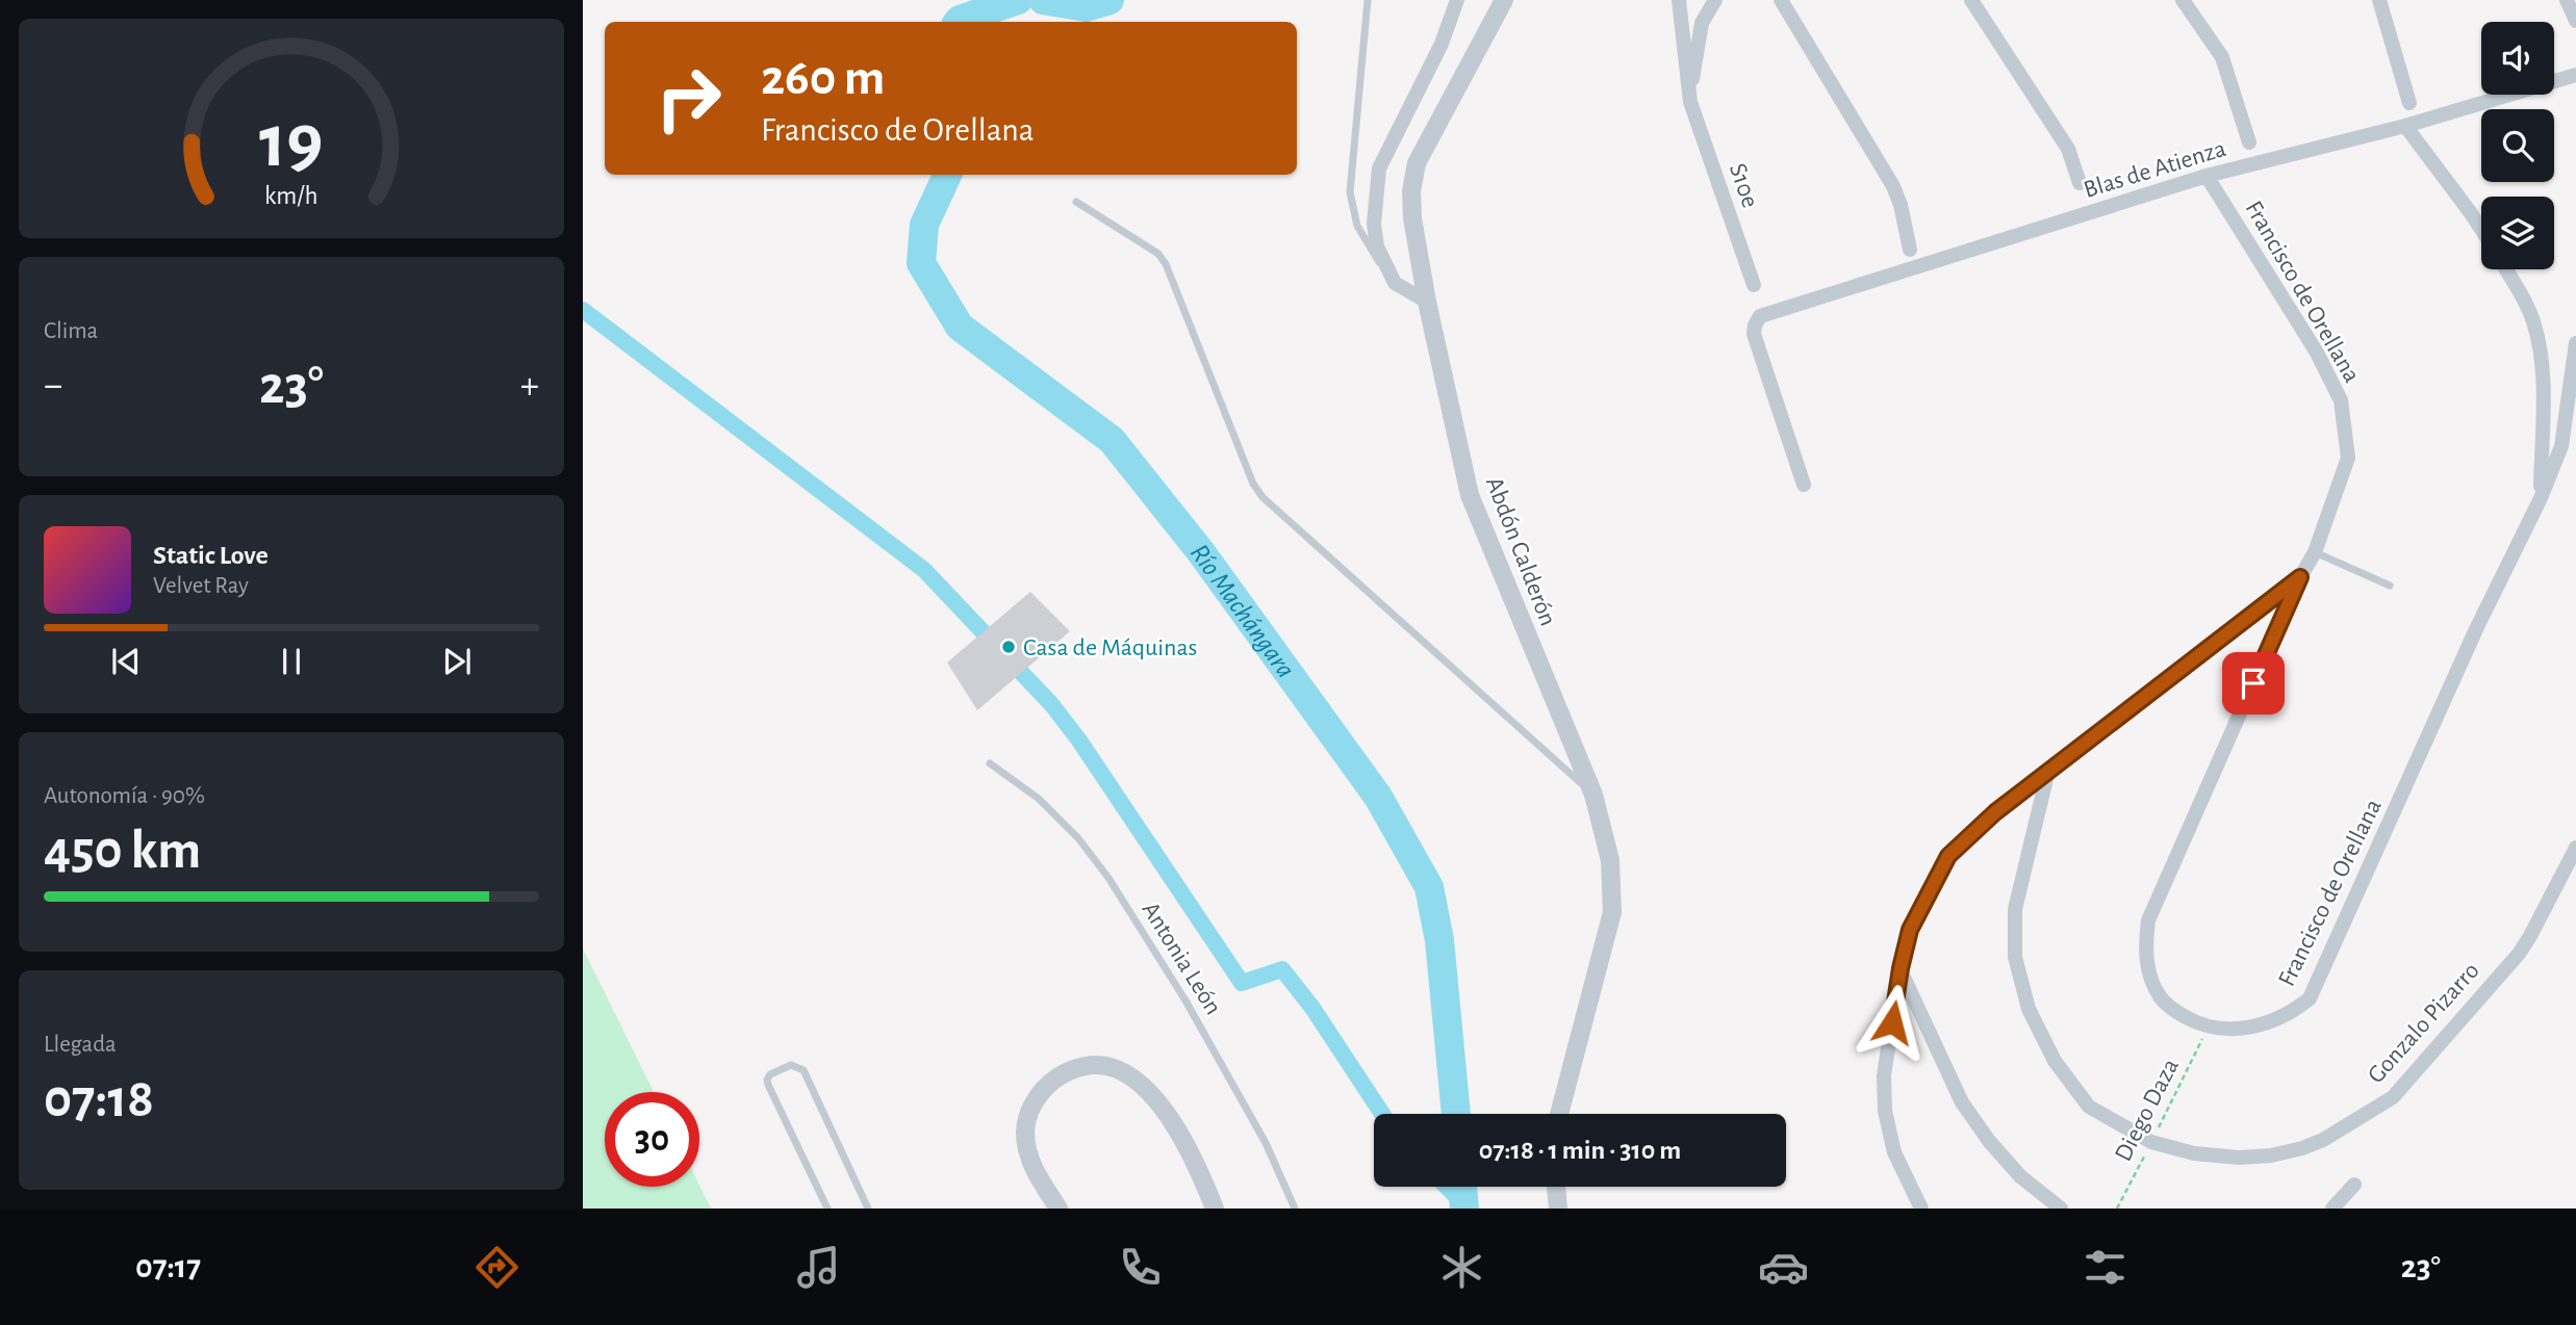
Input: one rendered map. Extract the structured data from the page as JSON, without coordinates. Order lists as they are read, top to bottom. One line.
{"streets":{"street":["Blas de Atienza","S10e","Francisco de Orellana","Abdón Calderón","Gonzalo Pizarro"],"lane":["Antonia León"],"path":["Diego Daza"]},"crossings":[["Blas de Atienza","Francisco de Orellana"],["Francisco de Orellana","Diego Daza"],["Gonzalo Pizarro","Diego Daza"]],"water":["Río Machángara"],"places":["Casa de Máquinas"],"page":{"turn":["260 m","Francisco de Orellana"],"tile":["Clima",["Autonomía · 90%","450 km"],["Llegada","07:18"]],"heat":["−","23°","+"],"song":["Static Love","Velvet Ray"],"limit":"30","trip":"07:18 · 1 min · 310 m","tabs":["07:17","23°"],"gauge":["19","km/h"]}}
